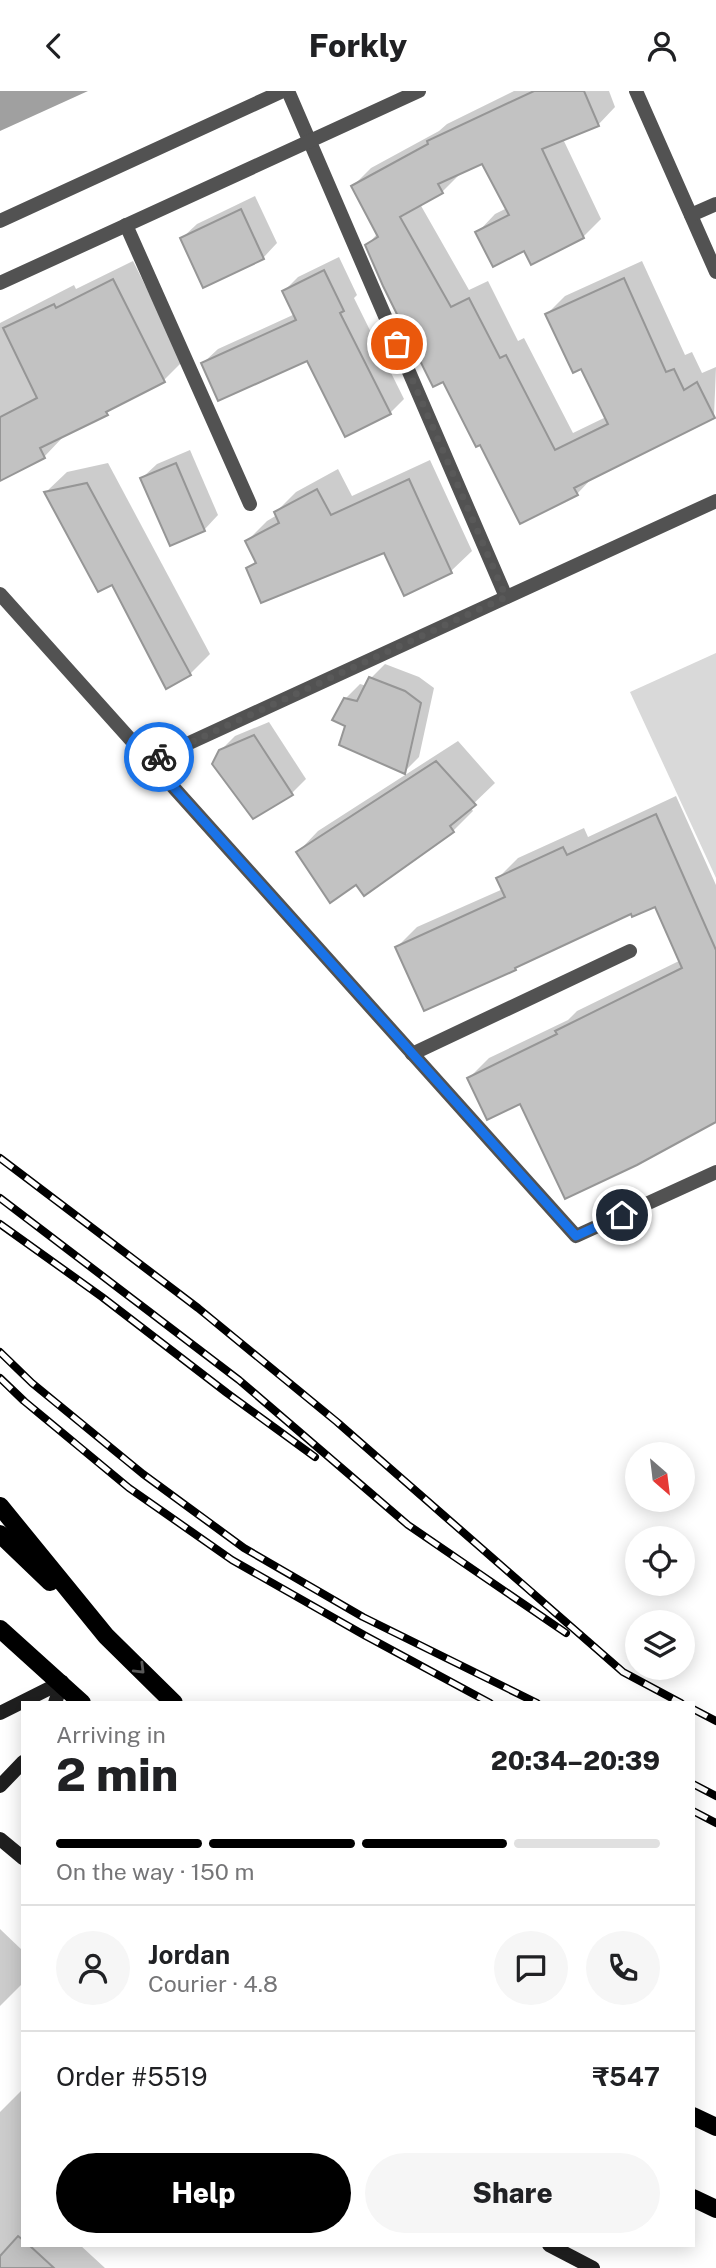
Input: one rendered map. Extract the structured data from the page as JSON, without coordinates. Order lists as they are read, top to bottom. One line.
{"north":"bottom right","page":{"header":"Forkly","heading":["2 min","Arriving in","20:34–20:39"],"panel":["Jordan","Courier · 4.8","Order #5519","₹547"],"bar":"On the way · 150 m","buttons":["Help","Share"]}}
